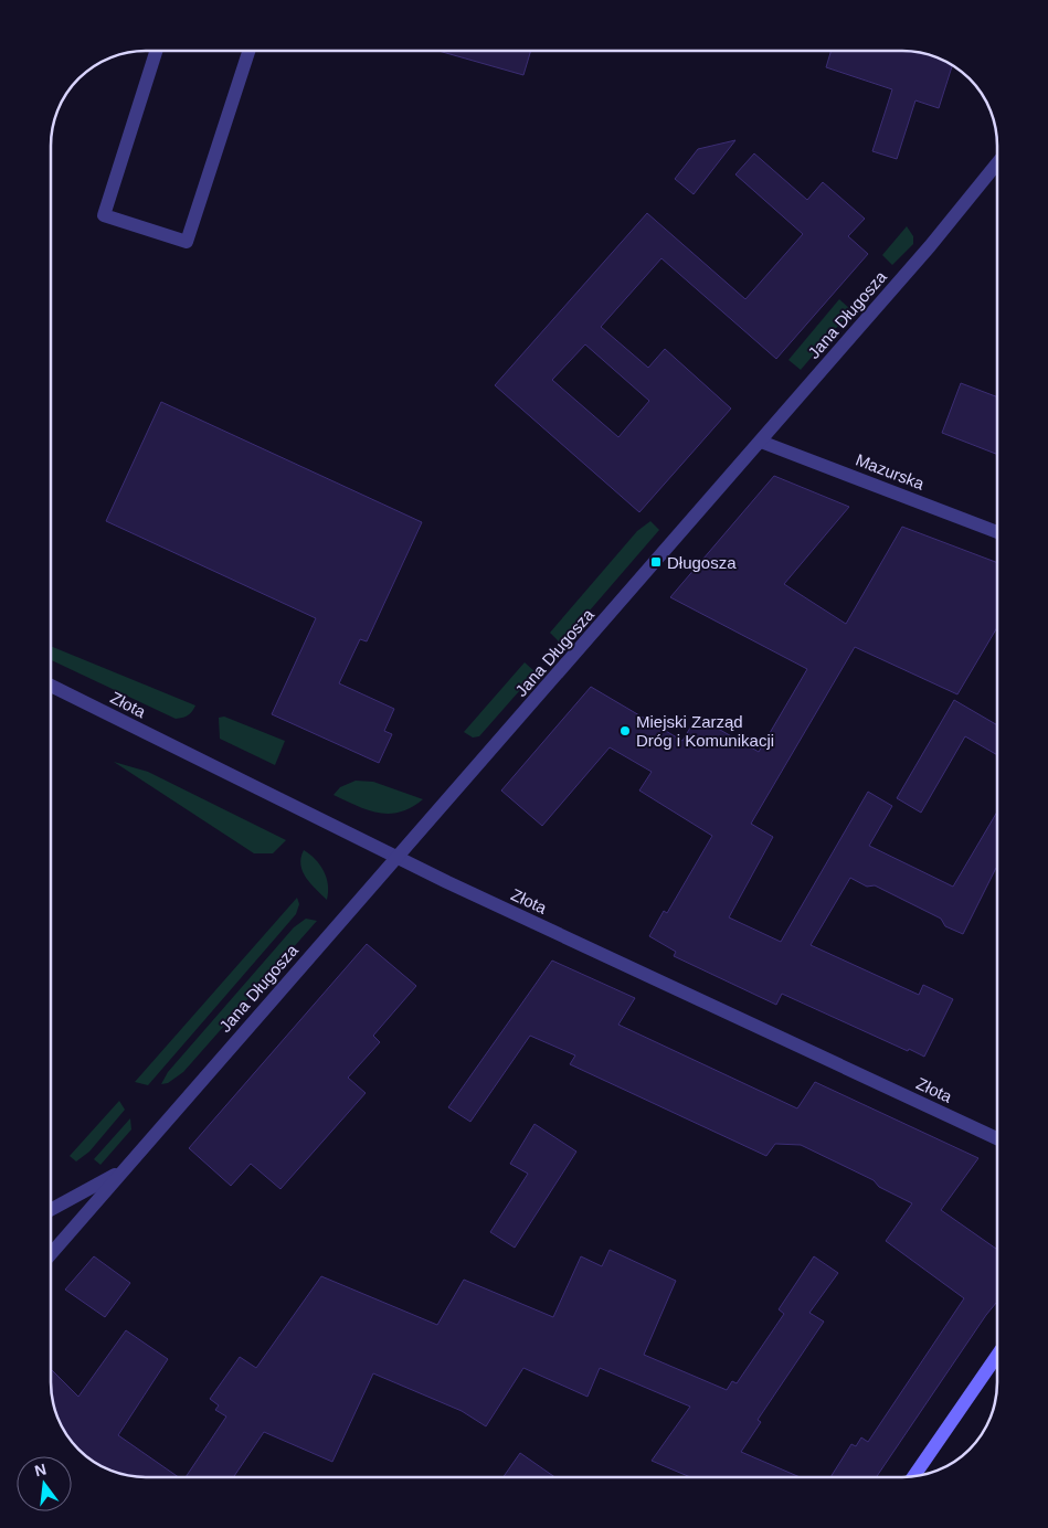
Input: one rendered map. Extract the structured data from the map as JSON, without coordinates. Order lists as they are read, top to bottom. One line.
{"streets":{"street":["Jana Długosza","Mazurska","Złota"]},"crossings":[["Jana Długosza","Mazurska"],["Jana Długosza","Złota"]],"places":{"transit":["Długosza"],"other":["Miejski Zarząd Dróg i Komunikacji"]},"north":"top"}
